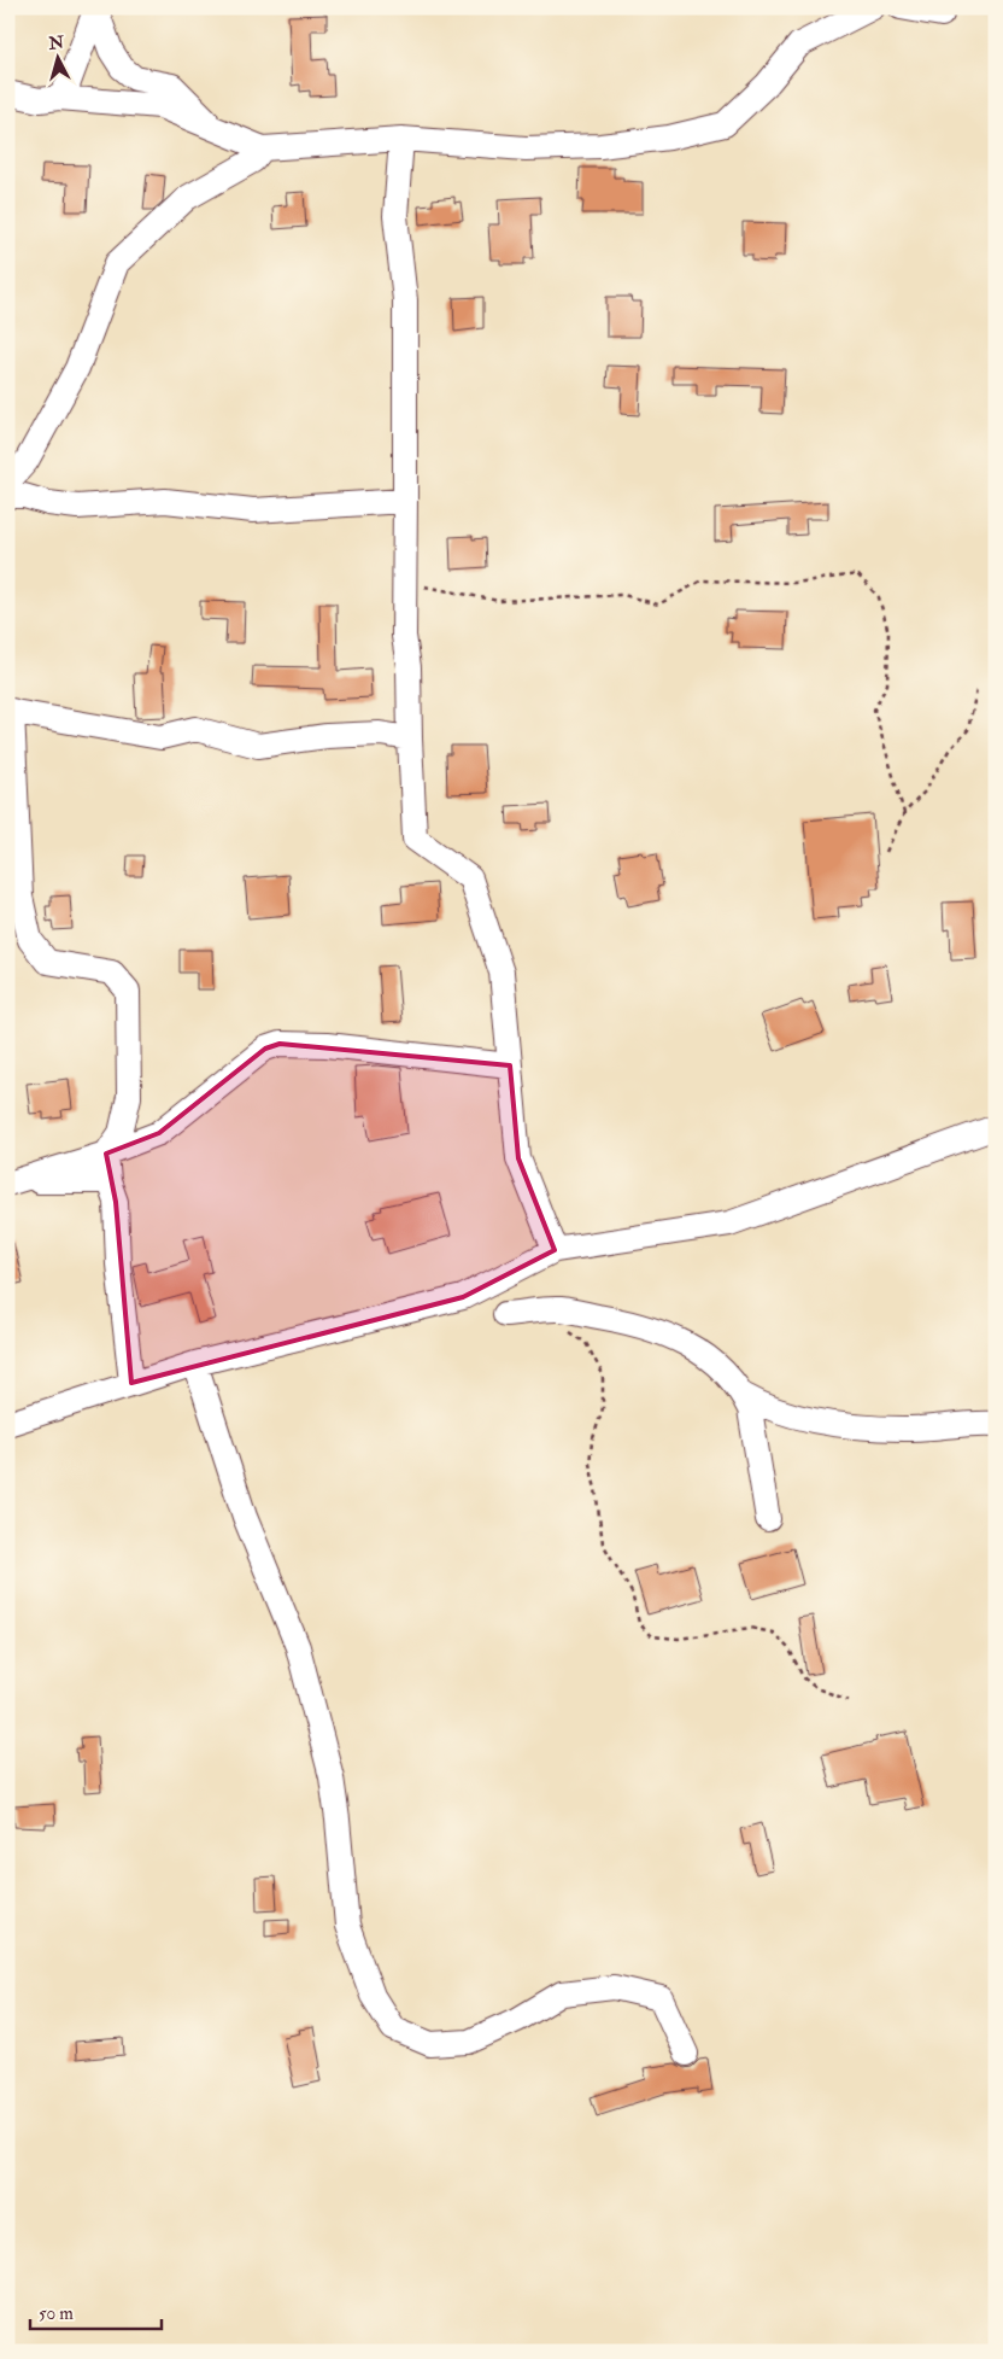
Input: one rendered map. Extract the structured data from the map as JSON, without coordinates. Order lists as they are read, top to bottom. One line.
{"scale_bar":"50 m","north":"top"}
